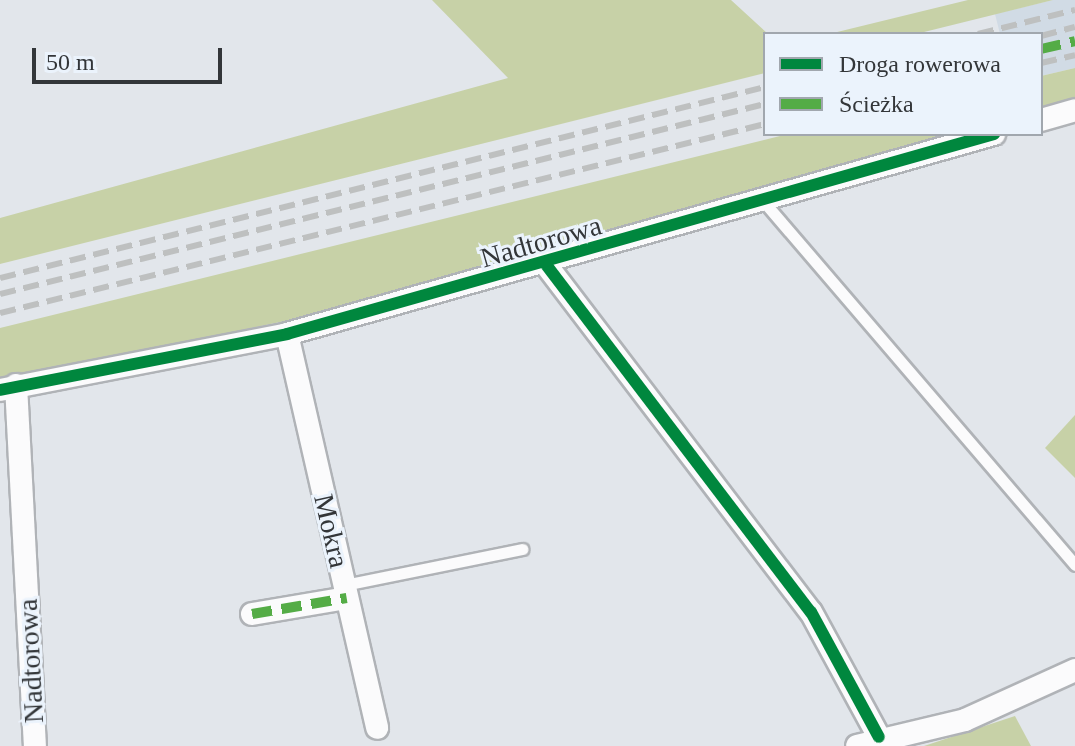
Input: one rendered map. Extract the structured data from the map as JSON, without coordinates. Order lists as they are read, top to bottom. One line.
{"streets":{"street":["Nadtorowa","Mokra"]},"crossings":[["Nadtorowa","Mokra"]],"legend":["Droga rowerowa","Ścieżka"],"scale_bar":"50 m"}
